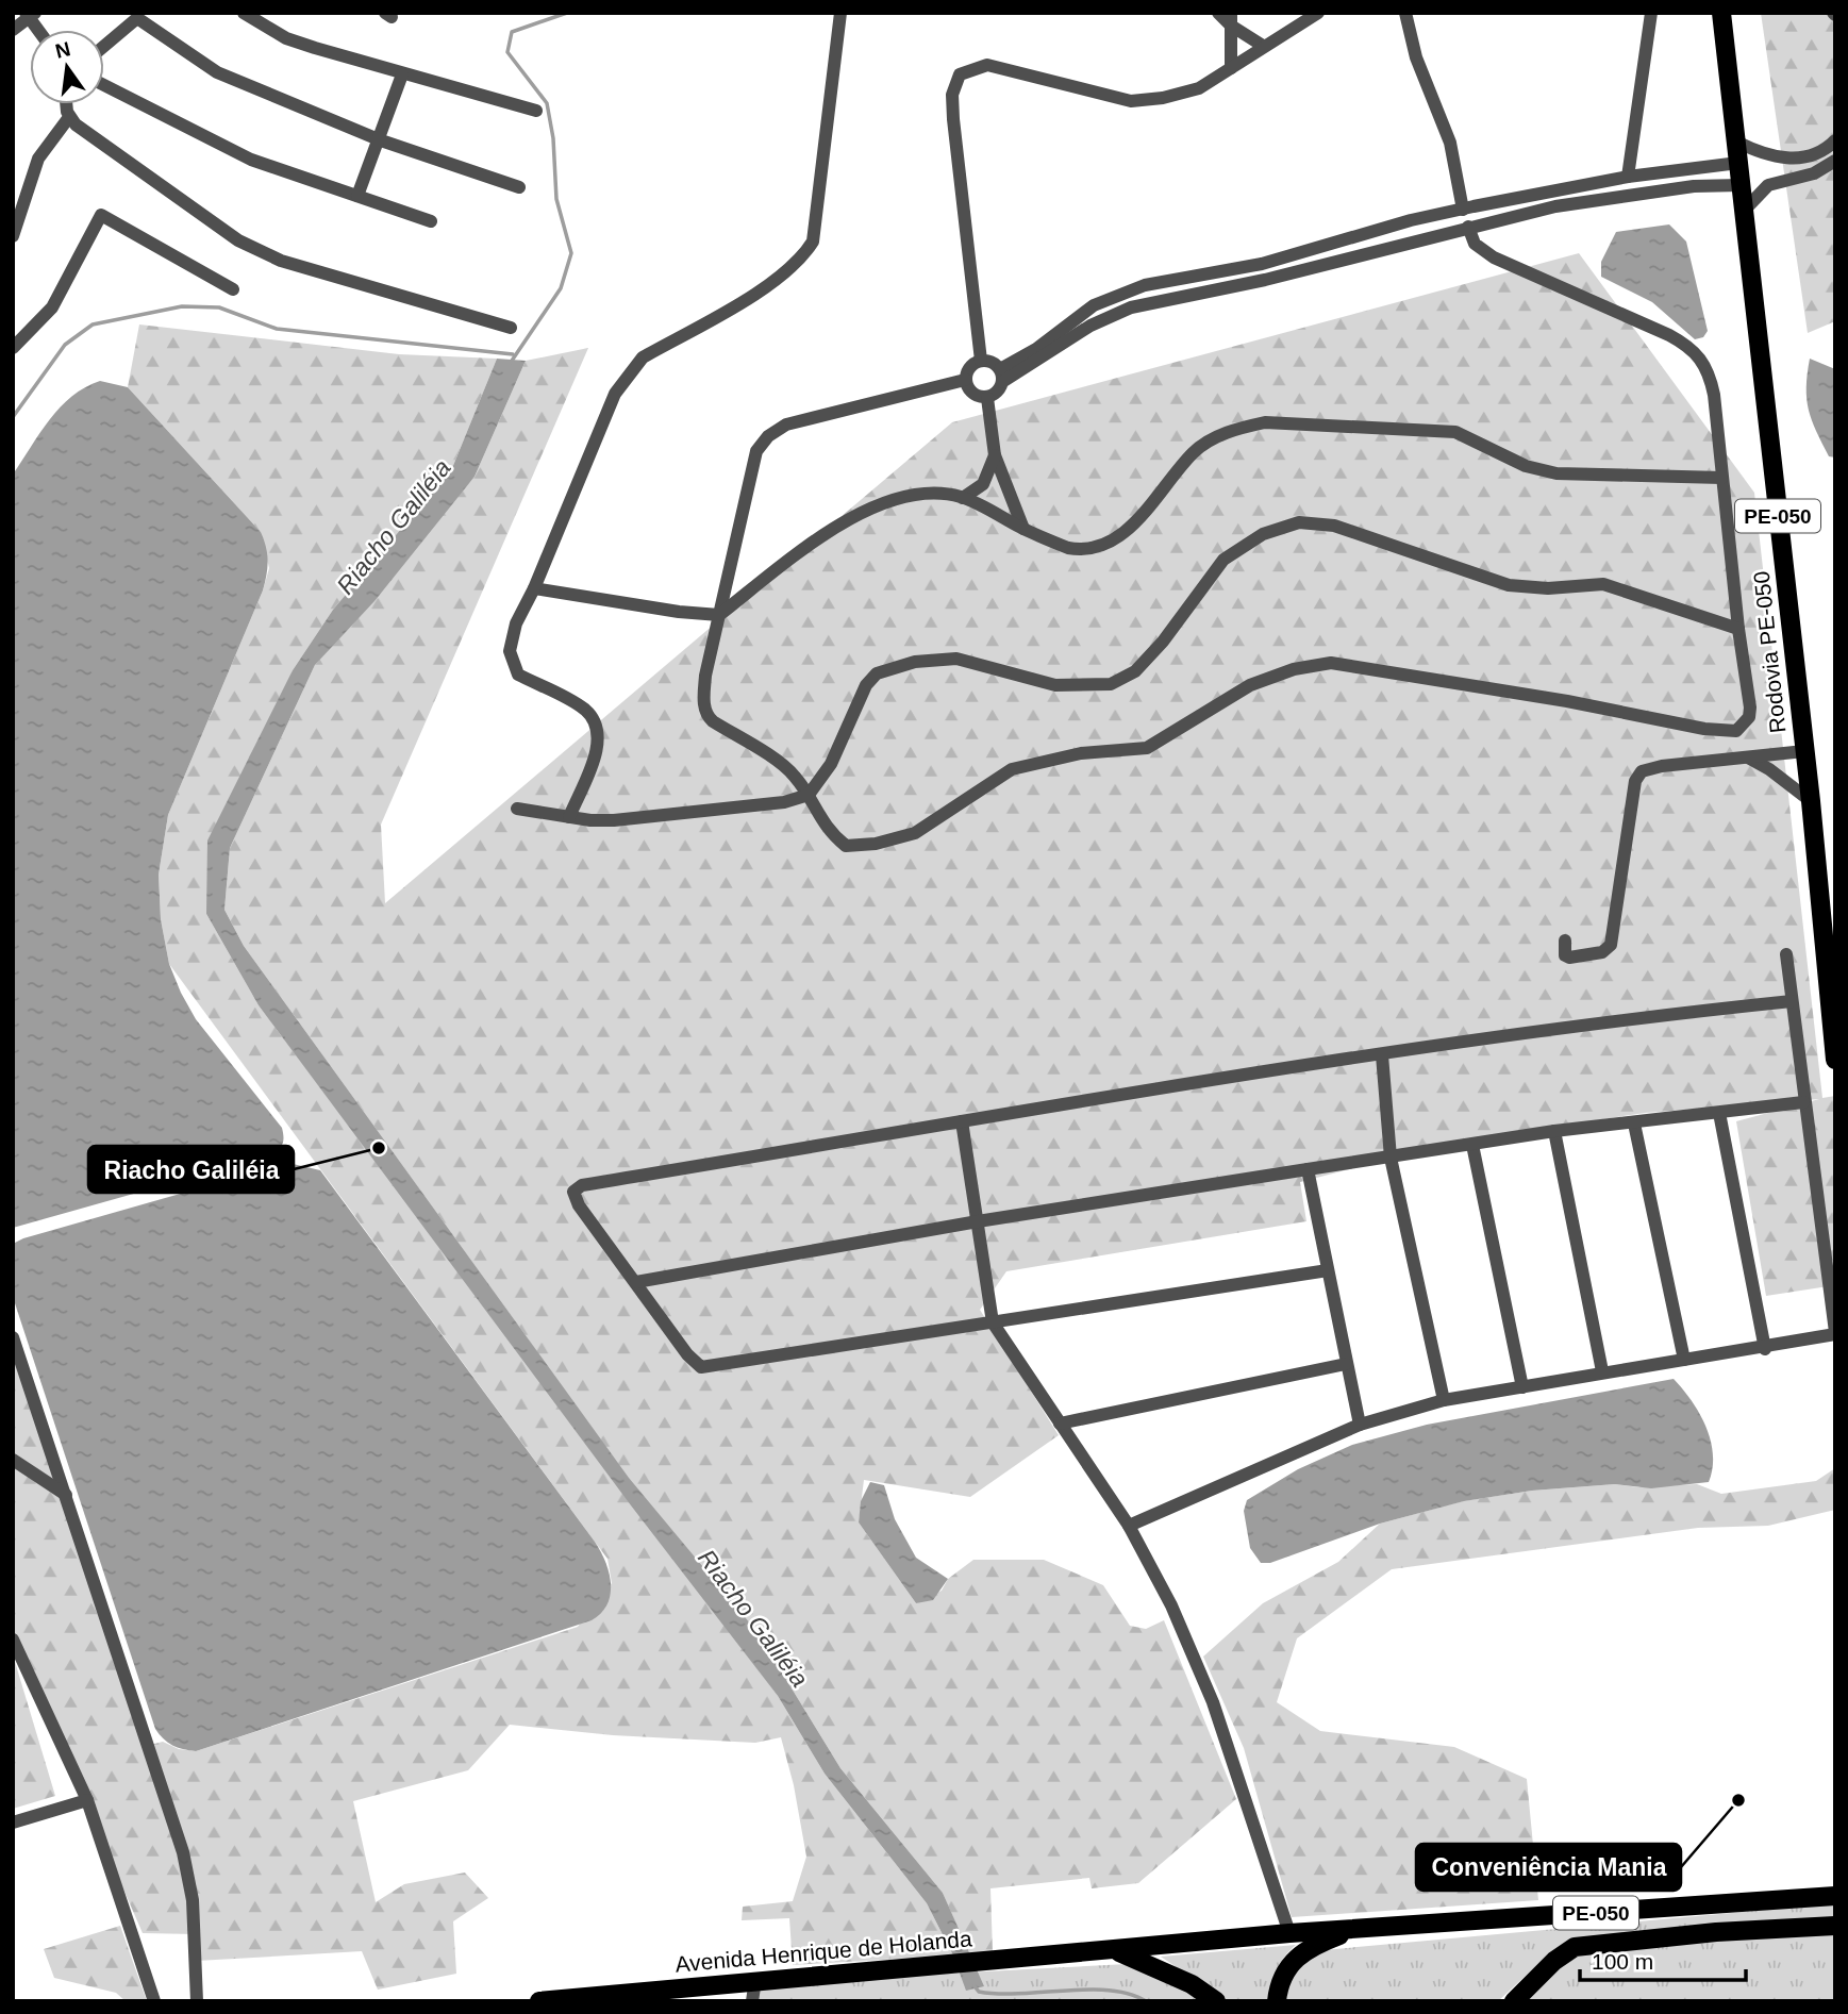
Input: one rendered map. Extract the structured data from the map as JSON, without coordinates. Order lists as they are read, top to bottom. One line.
{"streets":{"main road":["PE-050","Rodovia PE-050","Avenida Henrique de Holanda"]},"water":["Riacho Galiléia"],"places":["Riacho Galiléia","Conveniência Mania"],"scale_bar":"100 m","north":"top"}
